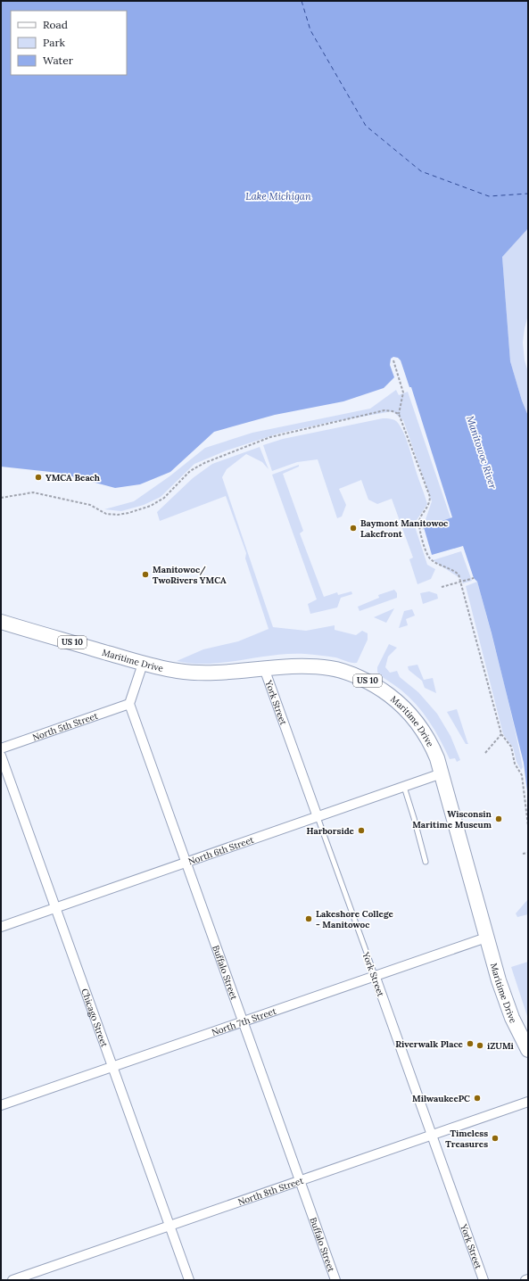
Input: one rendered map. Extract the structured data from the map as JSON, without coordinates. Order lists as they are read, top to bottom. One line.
{"streets":{"main road":["US 10","Maritime Drive"],"street":["York Street","North 5th Street","North 6th Street","Buffalo Street","Chicago Street","North 7th Street","North 8th Street"]},"crossings":[["Maritime Drive","York Street"],["Maritime Drive","North 6th Street"],["Maritime Drive","North 7th Street"],["York Street","North 6th Street"],["York Street","North 7th Street"],["York Street","North 8th Street"],["North 5th Street","Buffalo Street"],["North 6th Street","Buffalo Street"],["North 6th Street","Chicago Street"],["Buffalo Street","North 7th Street"],["Buffalo Street","North 8th Street"],["Chicago Street","North 7th Street"],["Chicago Street","North 8th Street"]],"water":["Lake Michigan","Manitowoc River"],"places":["YMCA Beach","Baymont Manitowoc Lakefront","Manitowoc/ TwoRivers YMCA","Wisconsin Maritime Museum","Harborside","Lakeshore College - Manitowoc","Riverwalk Place","iZUMi","MilwaukeePC","Timeless Treasures"],"legend":["Road","Park","Water"]}
